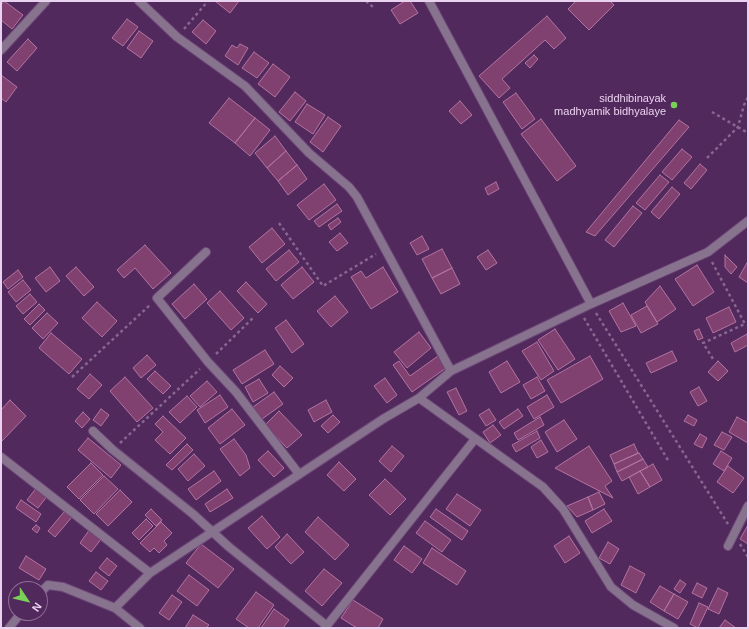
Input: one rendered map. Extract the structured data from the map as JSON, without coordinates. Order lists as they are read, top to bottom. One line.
{"places":["siddhibinayak madhyamik bidhyalaye"],"north":"bottom right"}
